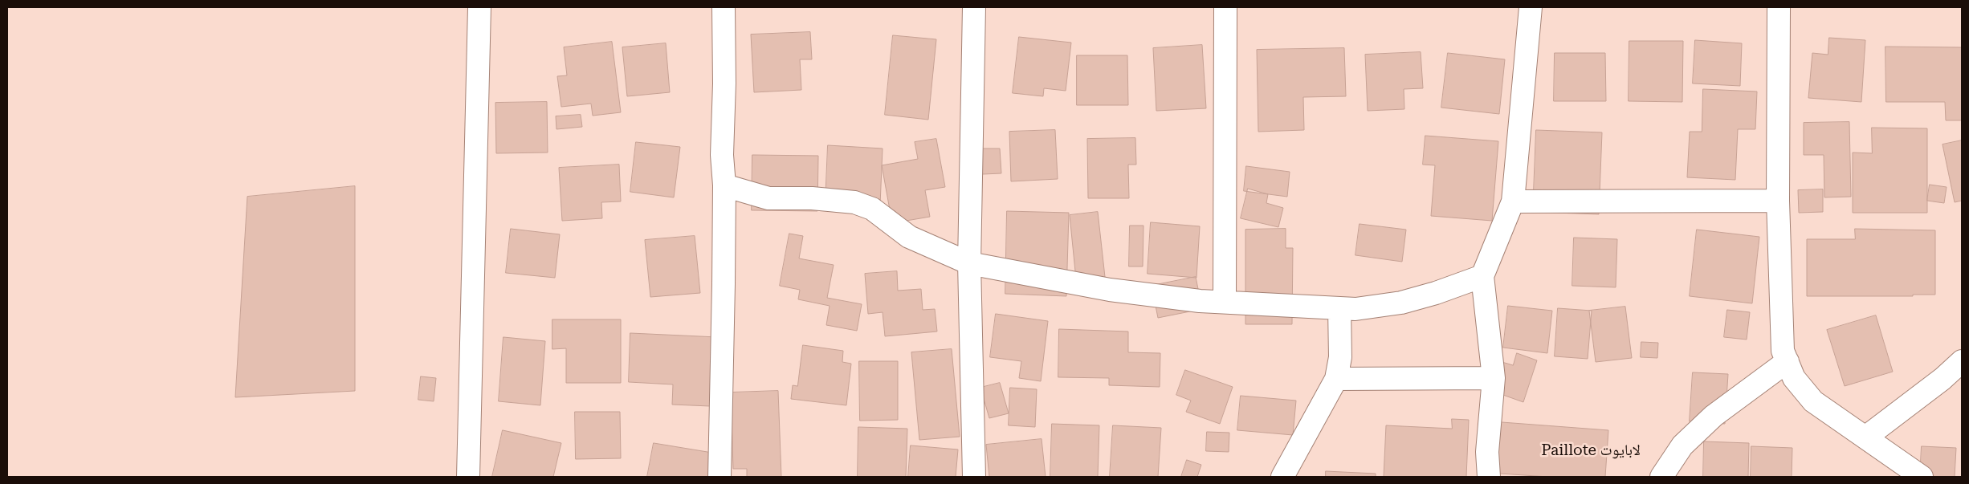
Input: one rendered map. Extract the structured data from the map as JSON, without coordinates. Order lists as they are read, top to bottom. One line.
{"districts":["Paillote لابايوت"]}
